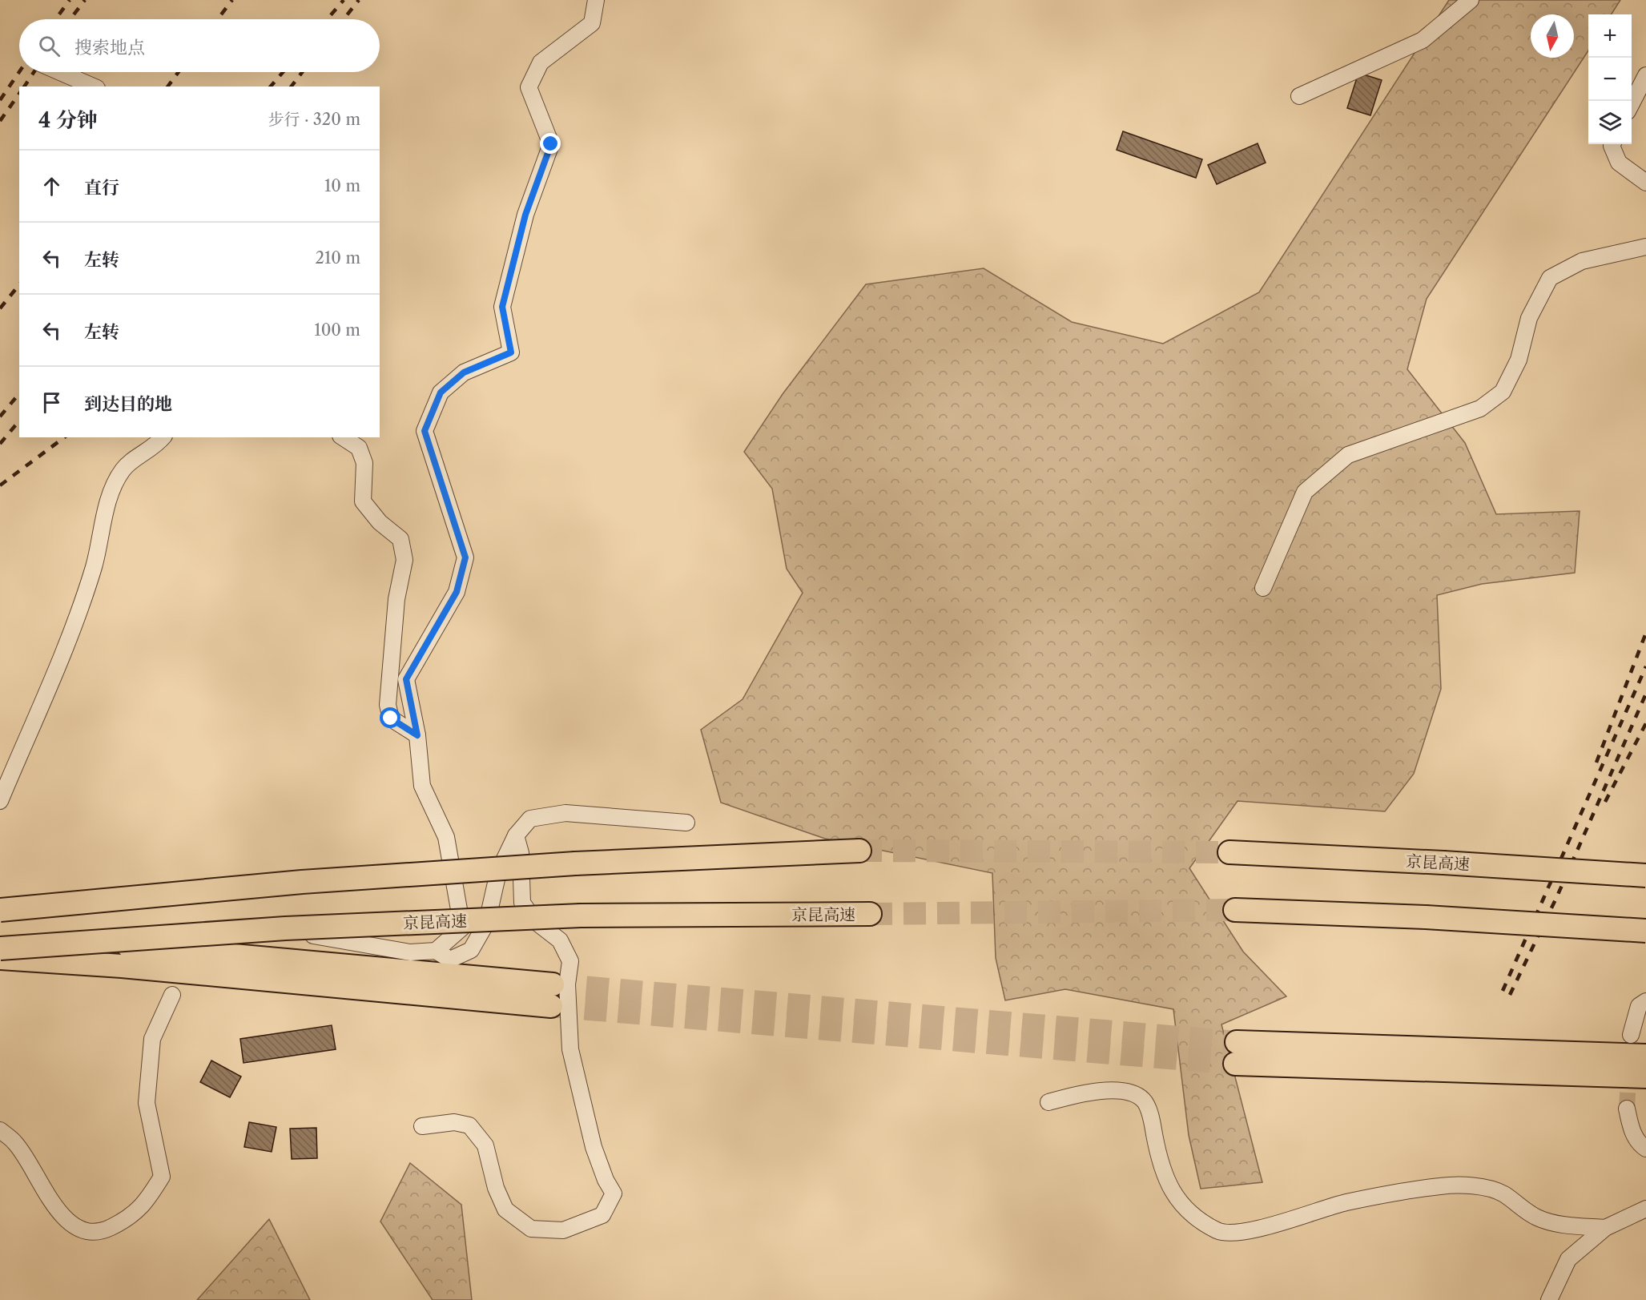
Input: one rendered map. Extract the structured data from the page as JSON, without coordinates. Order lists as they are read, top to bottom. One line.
{"streets":{"highway":["京昆高速"]},"north":"bottom","page":{"map_buttons":["+","−"],"search":"搜索地点","heading":["4 分钟","步行 · 320 m"],"list":[["直行","10 m"],["左转","210 m"],["左转","100 m"],"到达目的地"]}}
